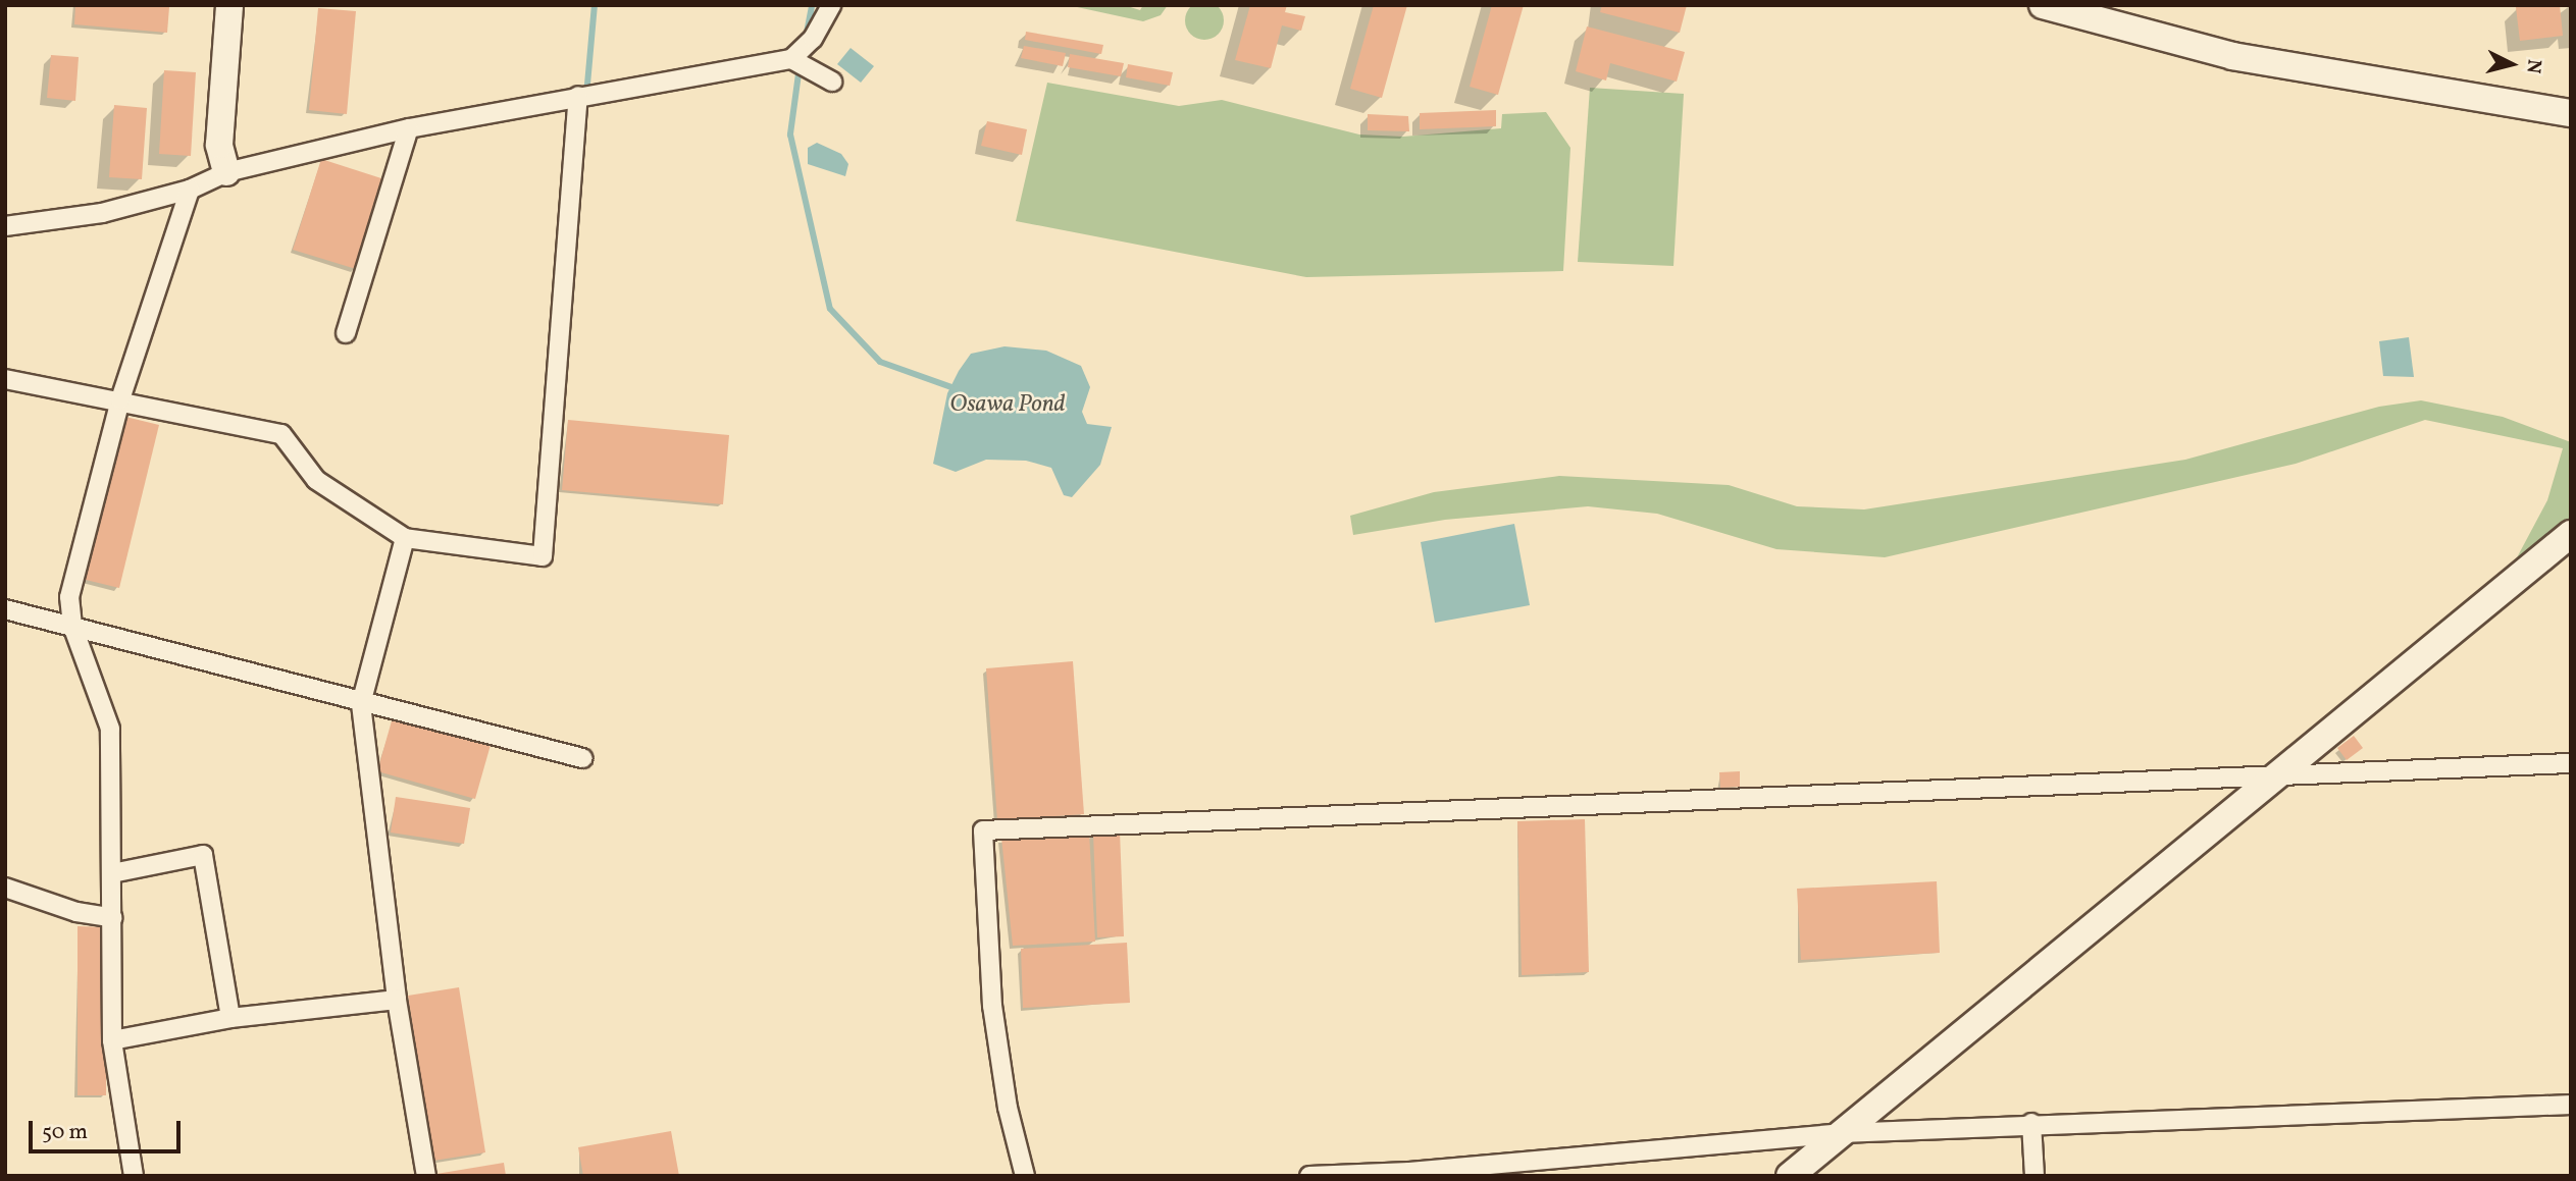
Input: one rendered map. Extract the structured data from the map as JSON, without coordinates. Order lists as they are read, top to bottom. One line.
{"water":["Osawa Pond"],"scale_bar":"50 m","north":"right"}
